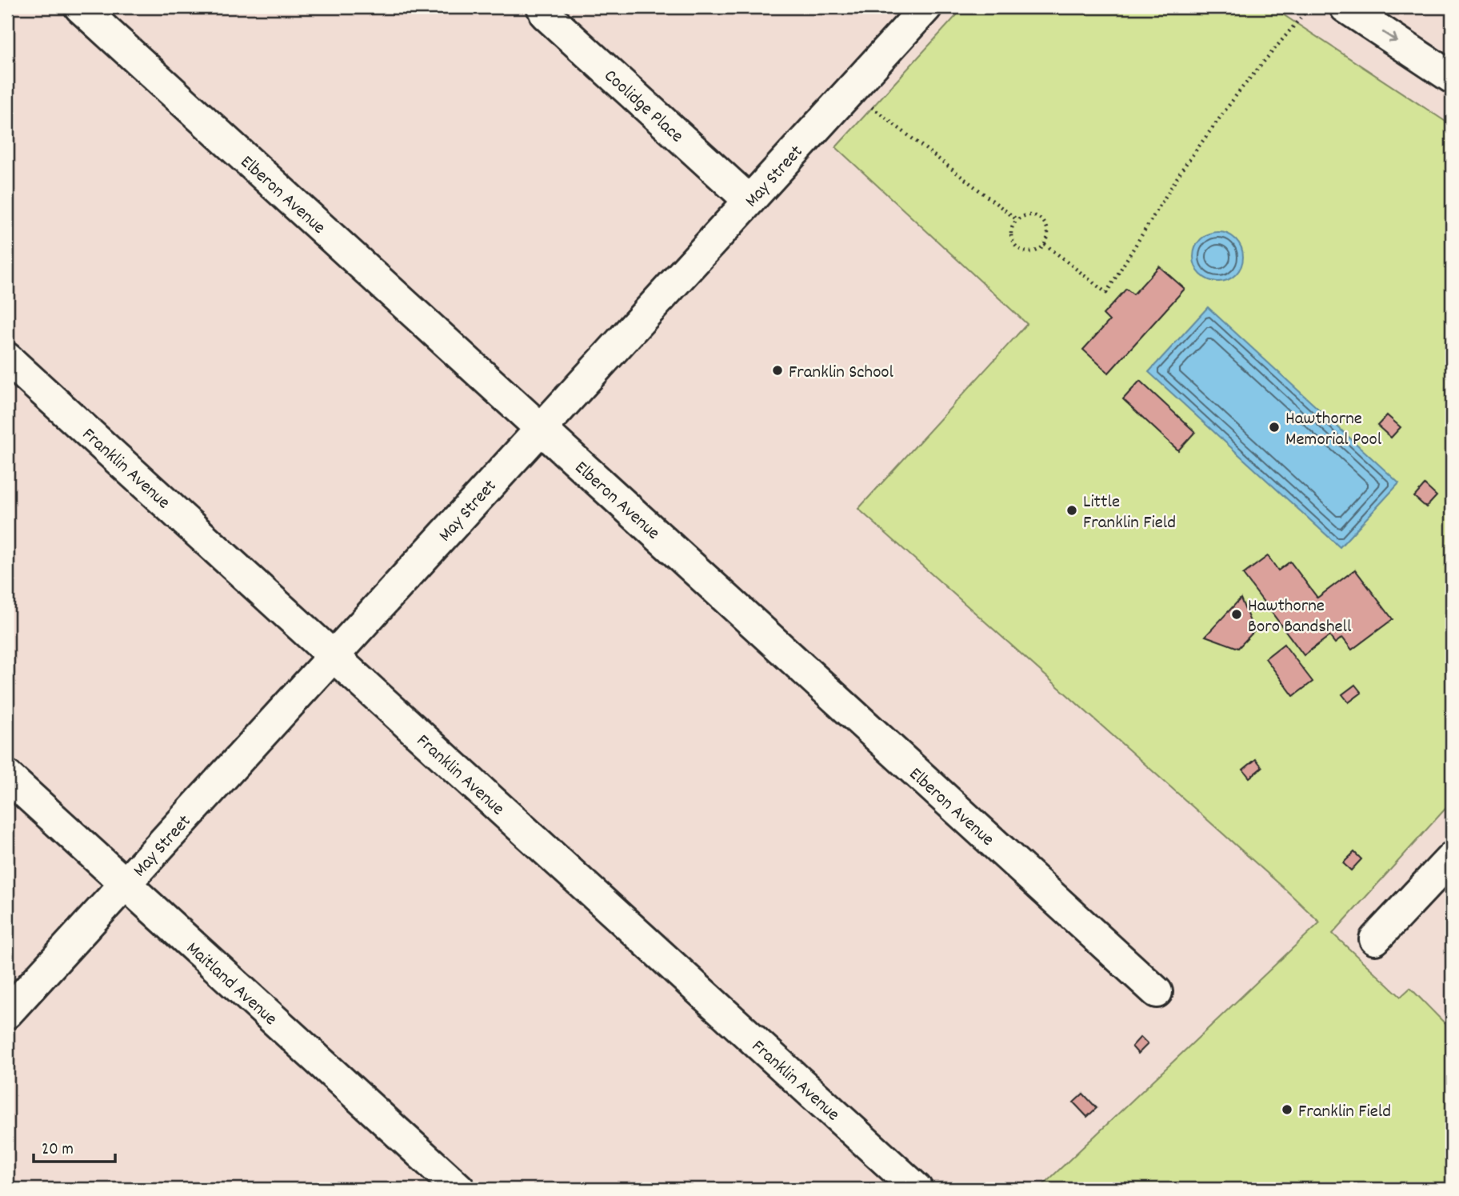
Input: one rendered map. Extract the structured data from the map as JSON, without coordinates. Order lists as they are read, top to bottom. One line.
{"streets":{"street":["Coolidge Place","May Street","Elberon Avenue","Franklin Avenue","Maitland Avenue"]},"crossings":[["Coolidge Place","May Street"],["May Street","Elberon Avenue"],["May Street","Franklin Avenue"],["May Street","Maitland Avenue"]],"places":["Franklin School","Hawthorne Memorial Pool","Little Franklin Field","Hawthorne Boro Bandshell","Franklin Field"],"scale_bar":"20 m"}
